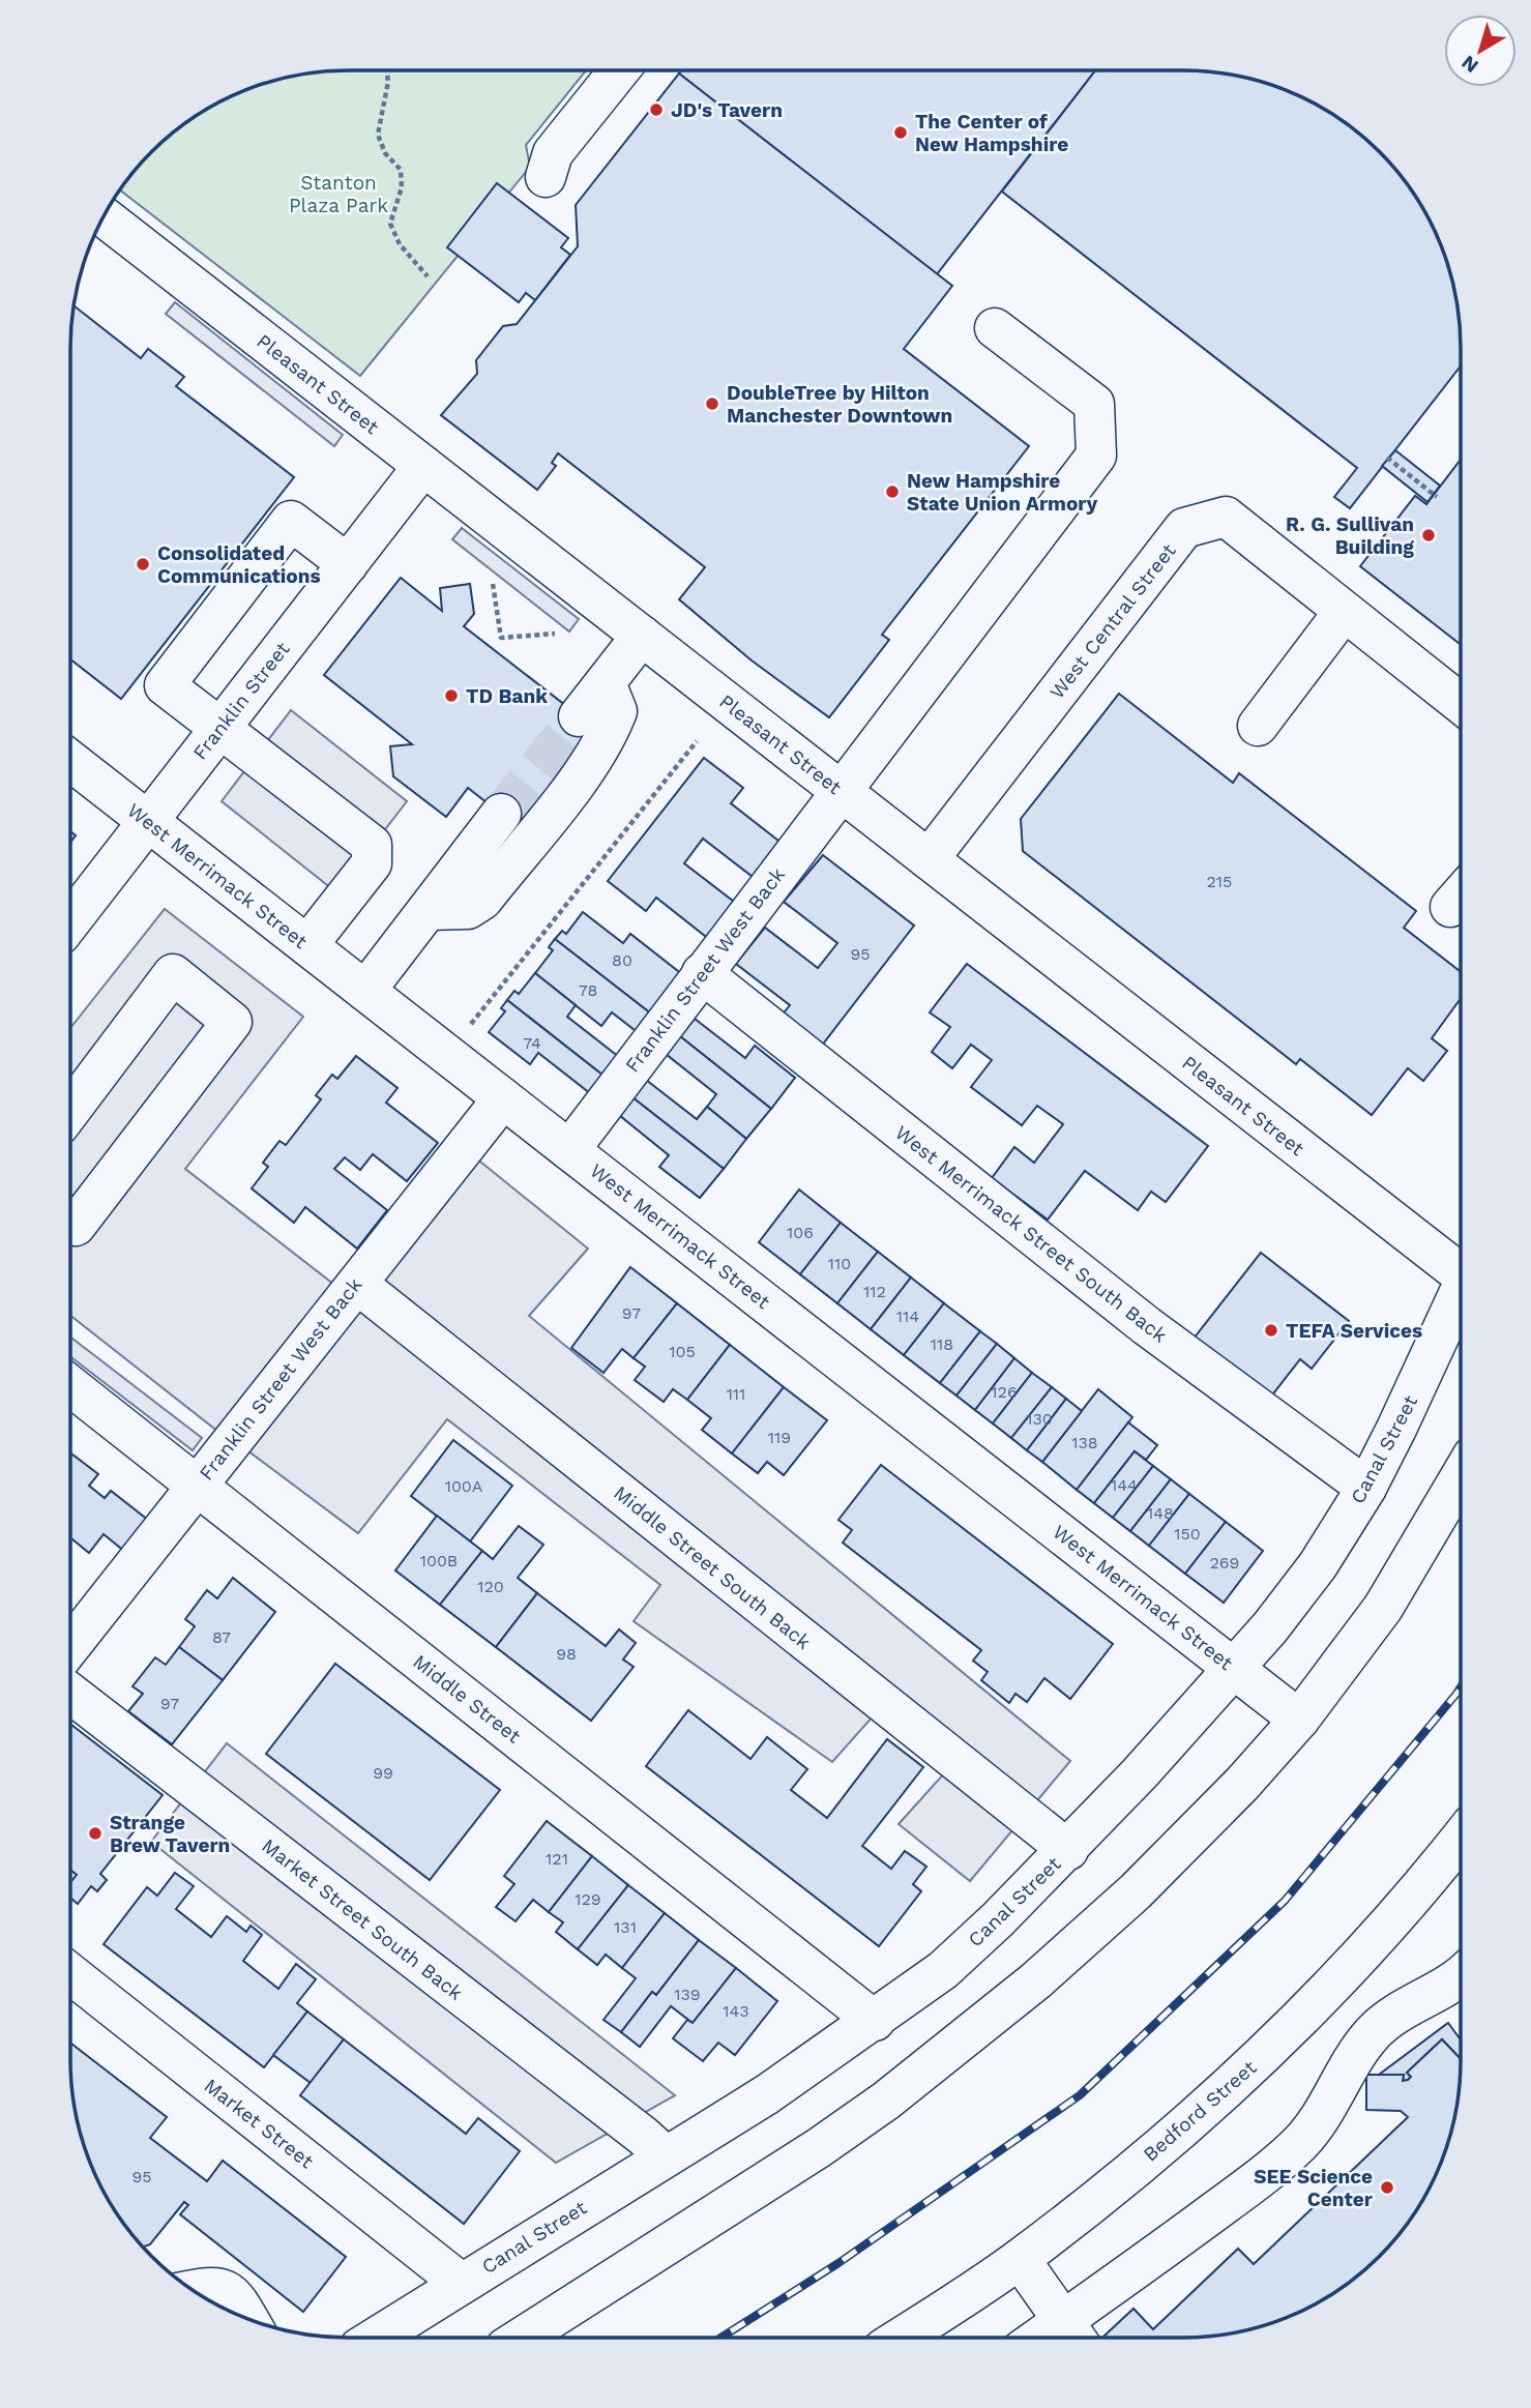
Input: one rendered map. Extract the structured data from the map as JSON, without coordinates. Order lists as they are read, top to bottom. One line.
{"streets":{"street":["Pleasant Street","West Central Street","Franklin Street","West Merrimack Street","Franklin Street West Back","West Merrimack Street South Back","Canal Street","Middle Street South Back","Middle Street","Market Street South Back","Bedford Street","Market Street"]},"crossings":[["Pleasant Street","West Central Street"],["Pleasant Street","Franklin Street"],["Pleasant Street","Franklin Street West Back"],["Franklin Street","West Merrimack Street"],["West Merrimack Street","Franklin Street West Back"],["West Merrimack Street","Canal Street"],["Franklin Street West Back","West Merrimack Street South Back"],["Franklin Street West Back","Middle Street South Back"],["Franklin Street West Back","Middle Street"],["West Merrimack Street South Back","Canal Street"],["Canal Street","Middle Street South Back"],["Canal Street","Middle Street"],["Canal Street","Market Street South Back"],["Canal Street","Market Street"]],"parks":["Stanton Plaza Park"],"places":["JD's Tavern","The Center of New Hampshire","DoubleTree by Hilton Manchester Downtown","New Hampshire State Union Armory","R. G. Sullivan Building","Consolidated Communications","TD Bank","TEFA Services","Strange Brew Tavern","SEE Science Center"],"house_numbers":["215","95","80","78","74","106","110","112","97","114","118","105","126","111","130","119","138","144","100A","148","150","100B","269","120","87","98","97","99","121","129","131","139","143","95"],"north":"bottom left"}
